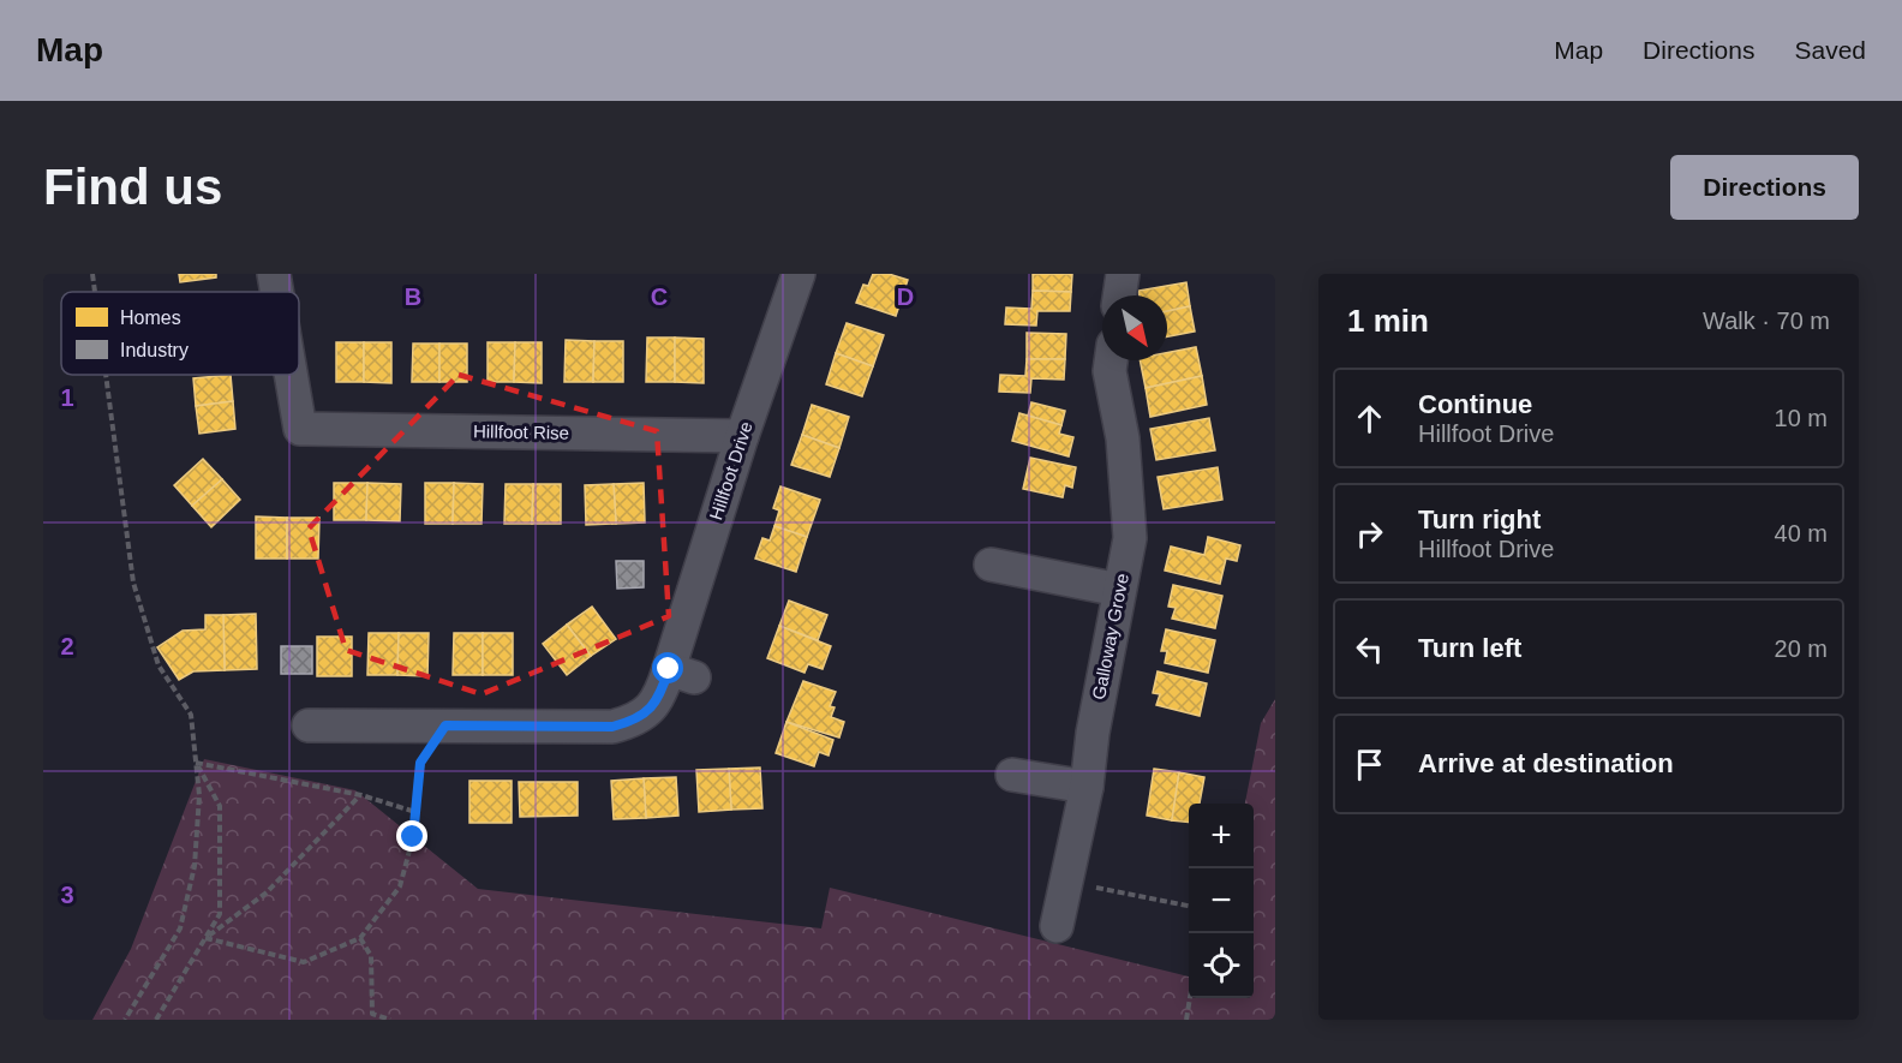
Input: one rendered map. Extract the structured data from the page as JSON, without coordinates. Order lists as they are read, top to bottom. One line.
{"streets":{"street":["Hillfoot Rise","Hillfoot Drive","Galloway Grove"]},"crossings":[["Hillfoot Rise","Hillfoot Drive"]],"legend":["Homes","Industry"],"north":"bottom right","page":{"header":"Map","nav":["Map","Directions","Saved"],"buttons":"Directions","title":"Find us","heading":["1 min","Walk · 70 m"],"list":[["Continue","Hillfoot Drive","10 m"],["Turn right","Hillfoot Drive","40 m"],["Turn left","20 m"],"Arrive at destination"],"map_buttons":["+","−"]},"grid":{"columns":["B","C","D"],"rows":["1","2","3"]}}
